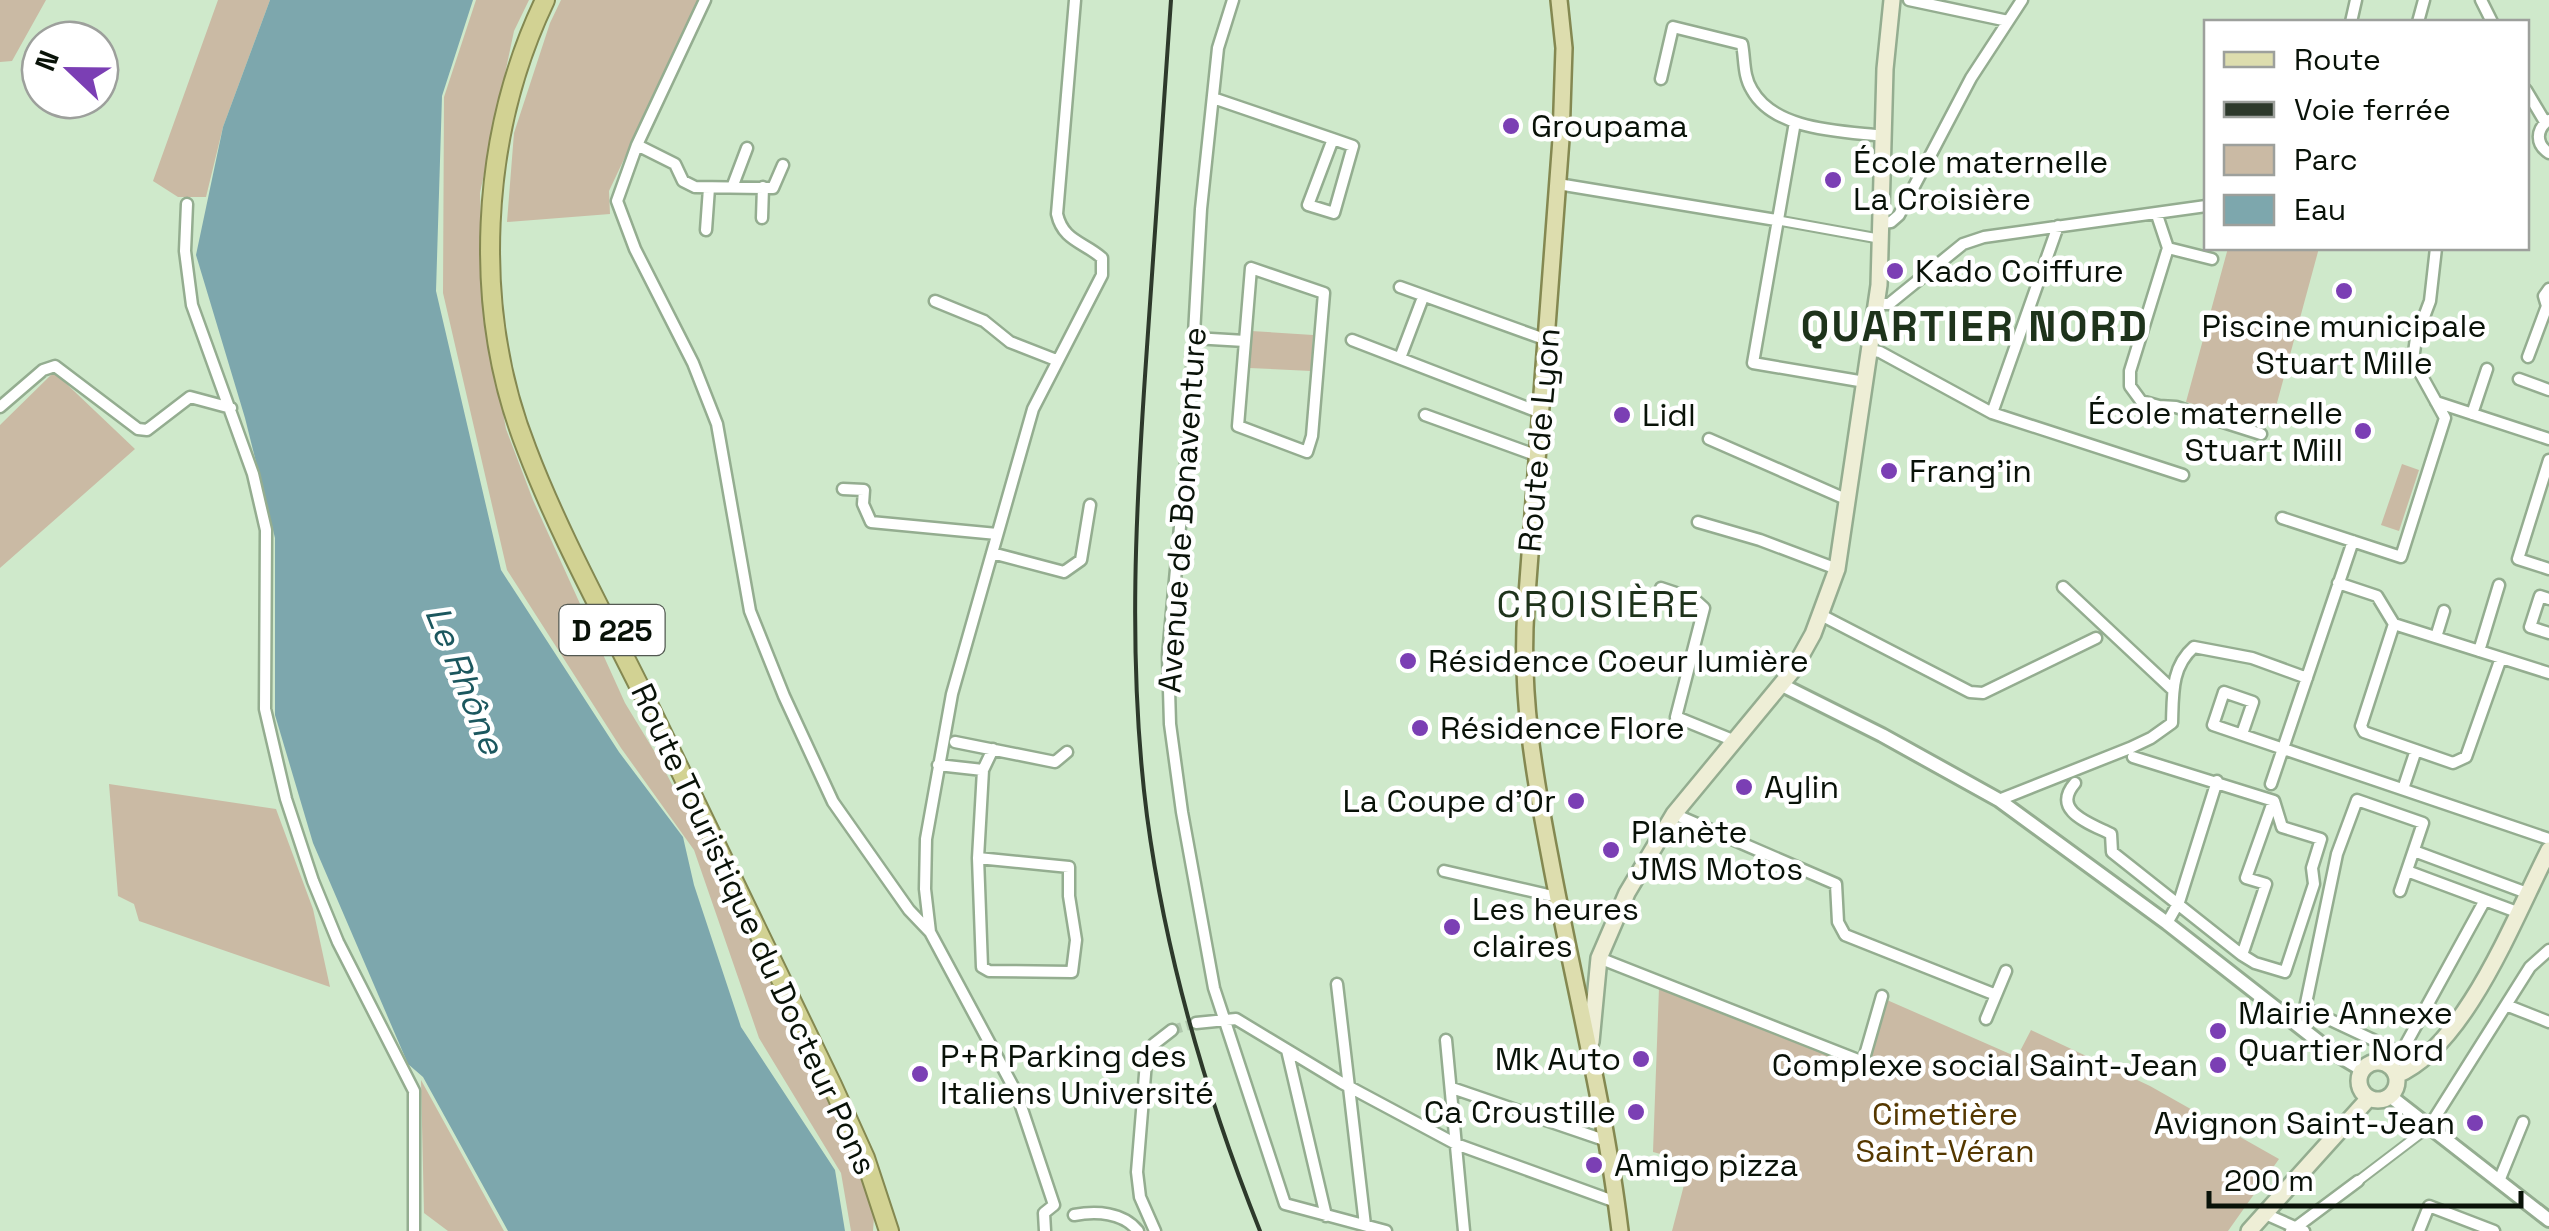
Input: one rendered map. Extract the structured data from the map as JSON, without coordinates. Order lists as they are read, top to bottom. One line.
{"streets":{"highway":["D 225","Route Touristique du Docteur Pons"],"main road":["Route de Lyon"],"street":["Avenue de Bonaventure"]},"districts":["QUARTIER NORD","CROISIÈRE"],"water":["Le Rhône"],"parks":["Cimetière Saint-Véran"],"places":["Groupama","École maternelle La Croisière","Kado Coiffure","Piscine municipale Stuart Mille","Lidl","École maternelle Stuart Mill","Frang'in","Résidence Coeur lumière","Résidence Flore","Aylin","La Coupe d'Or","Planète JMS Motos","Les heures claires","Mairie Annexe Quartier Nord","Mk Auto","Complexe social Saint-Jean","P+R Parking des Italiens Université","Ca Croustille","Avignon Saint-Jean","Amigo pizza"],"legend":["Route","Voie ferrée","Parc","Eau"],"scale_bar":"200 m","north":"left"}
